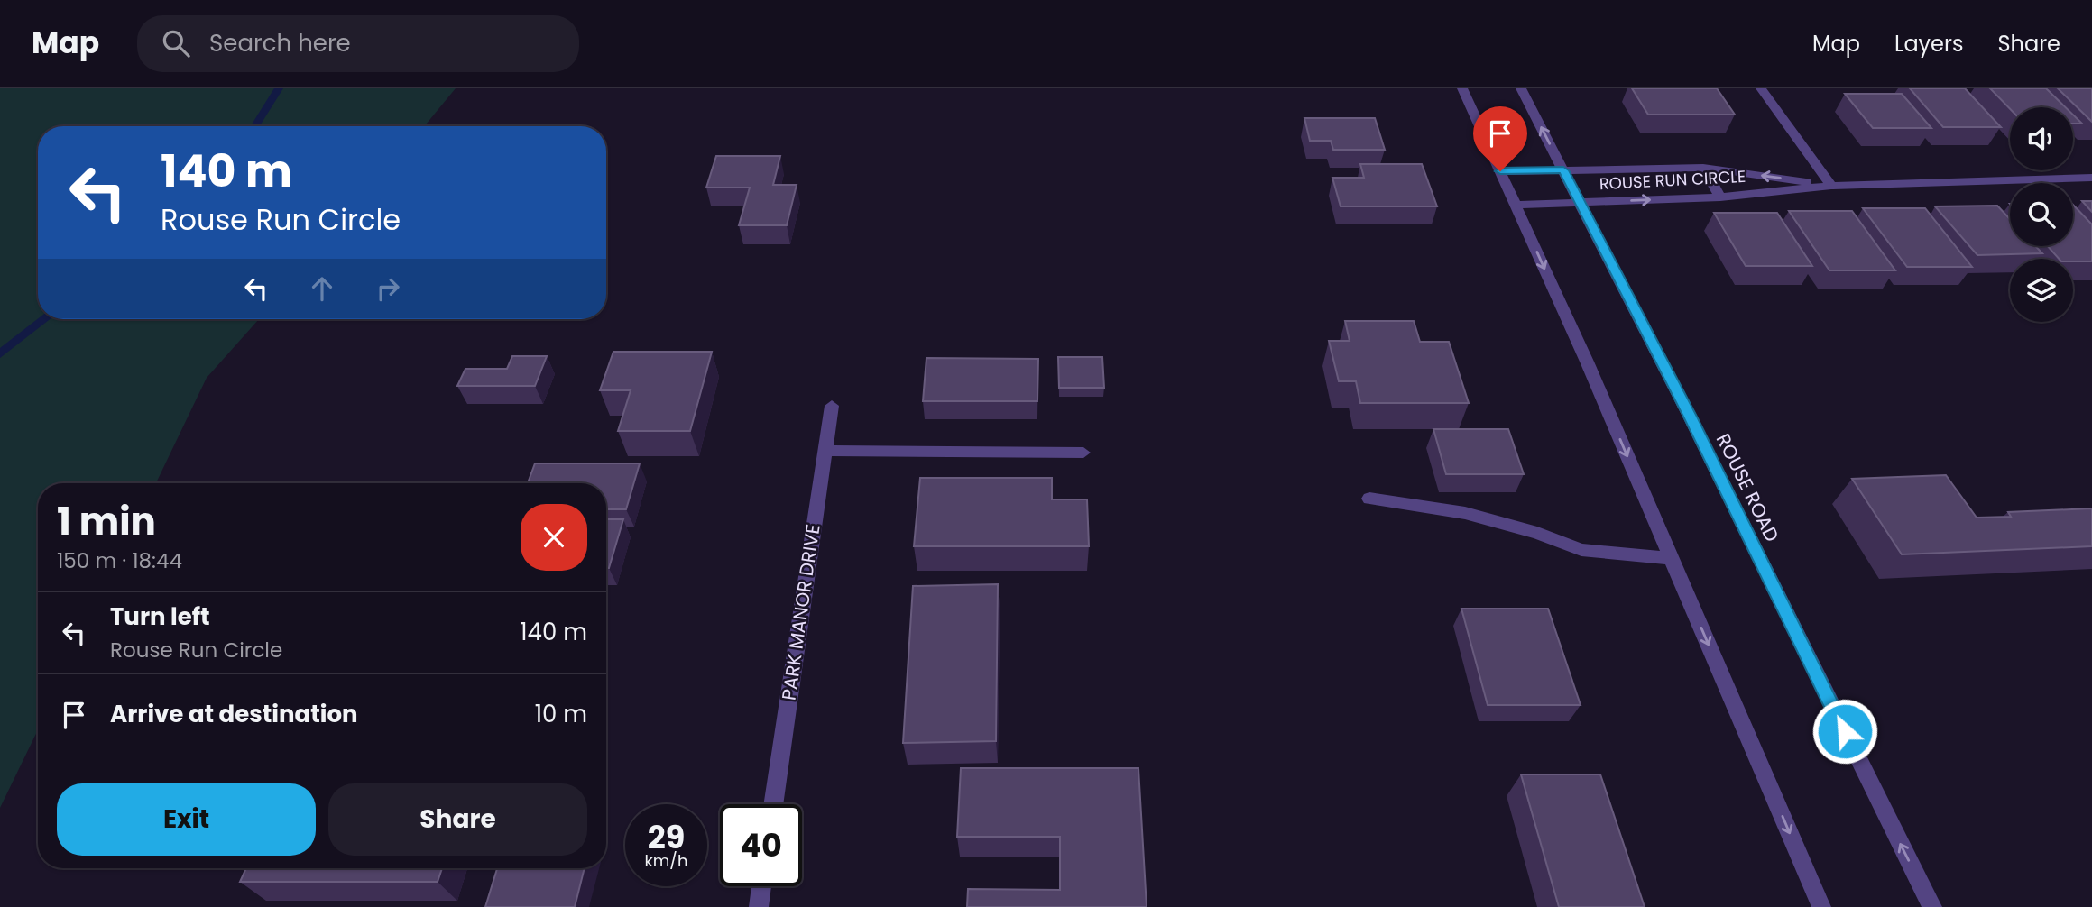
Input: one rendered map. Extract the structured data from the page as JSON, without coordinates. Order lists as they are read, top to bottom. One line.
{"streets":{"street":["ROUSE RUN CIRCLE","ROUSE ROAD","PARK MANOR DRIVE"]},"crossings":[["ROUSE RUN CIRCLE","ROUSE ROAD"]],"page":{"header":"Map","search":"Search here","nav":["Map","Layers","Share"],"turn":["140 m","Rouse Run Circle"],"heading":["1 min","150 m · 18:44"],"list":[{"name":"Turn left","note":"Rouse Run Circle","value":"140 m"},{"name":"Arrive at destination","value":"10 m"}],"buttons":["Exit","Share"],"speed":"29 km/h","limit":"40"}}
